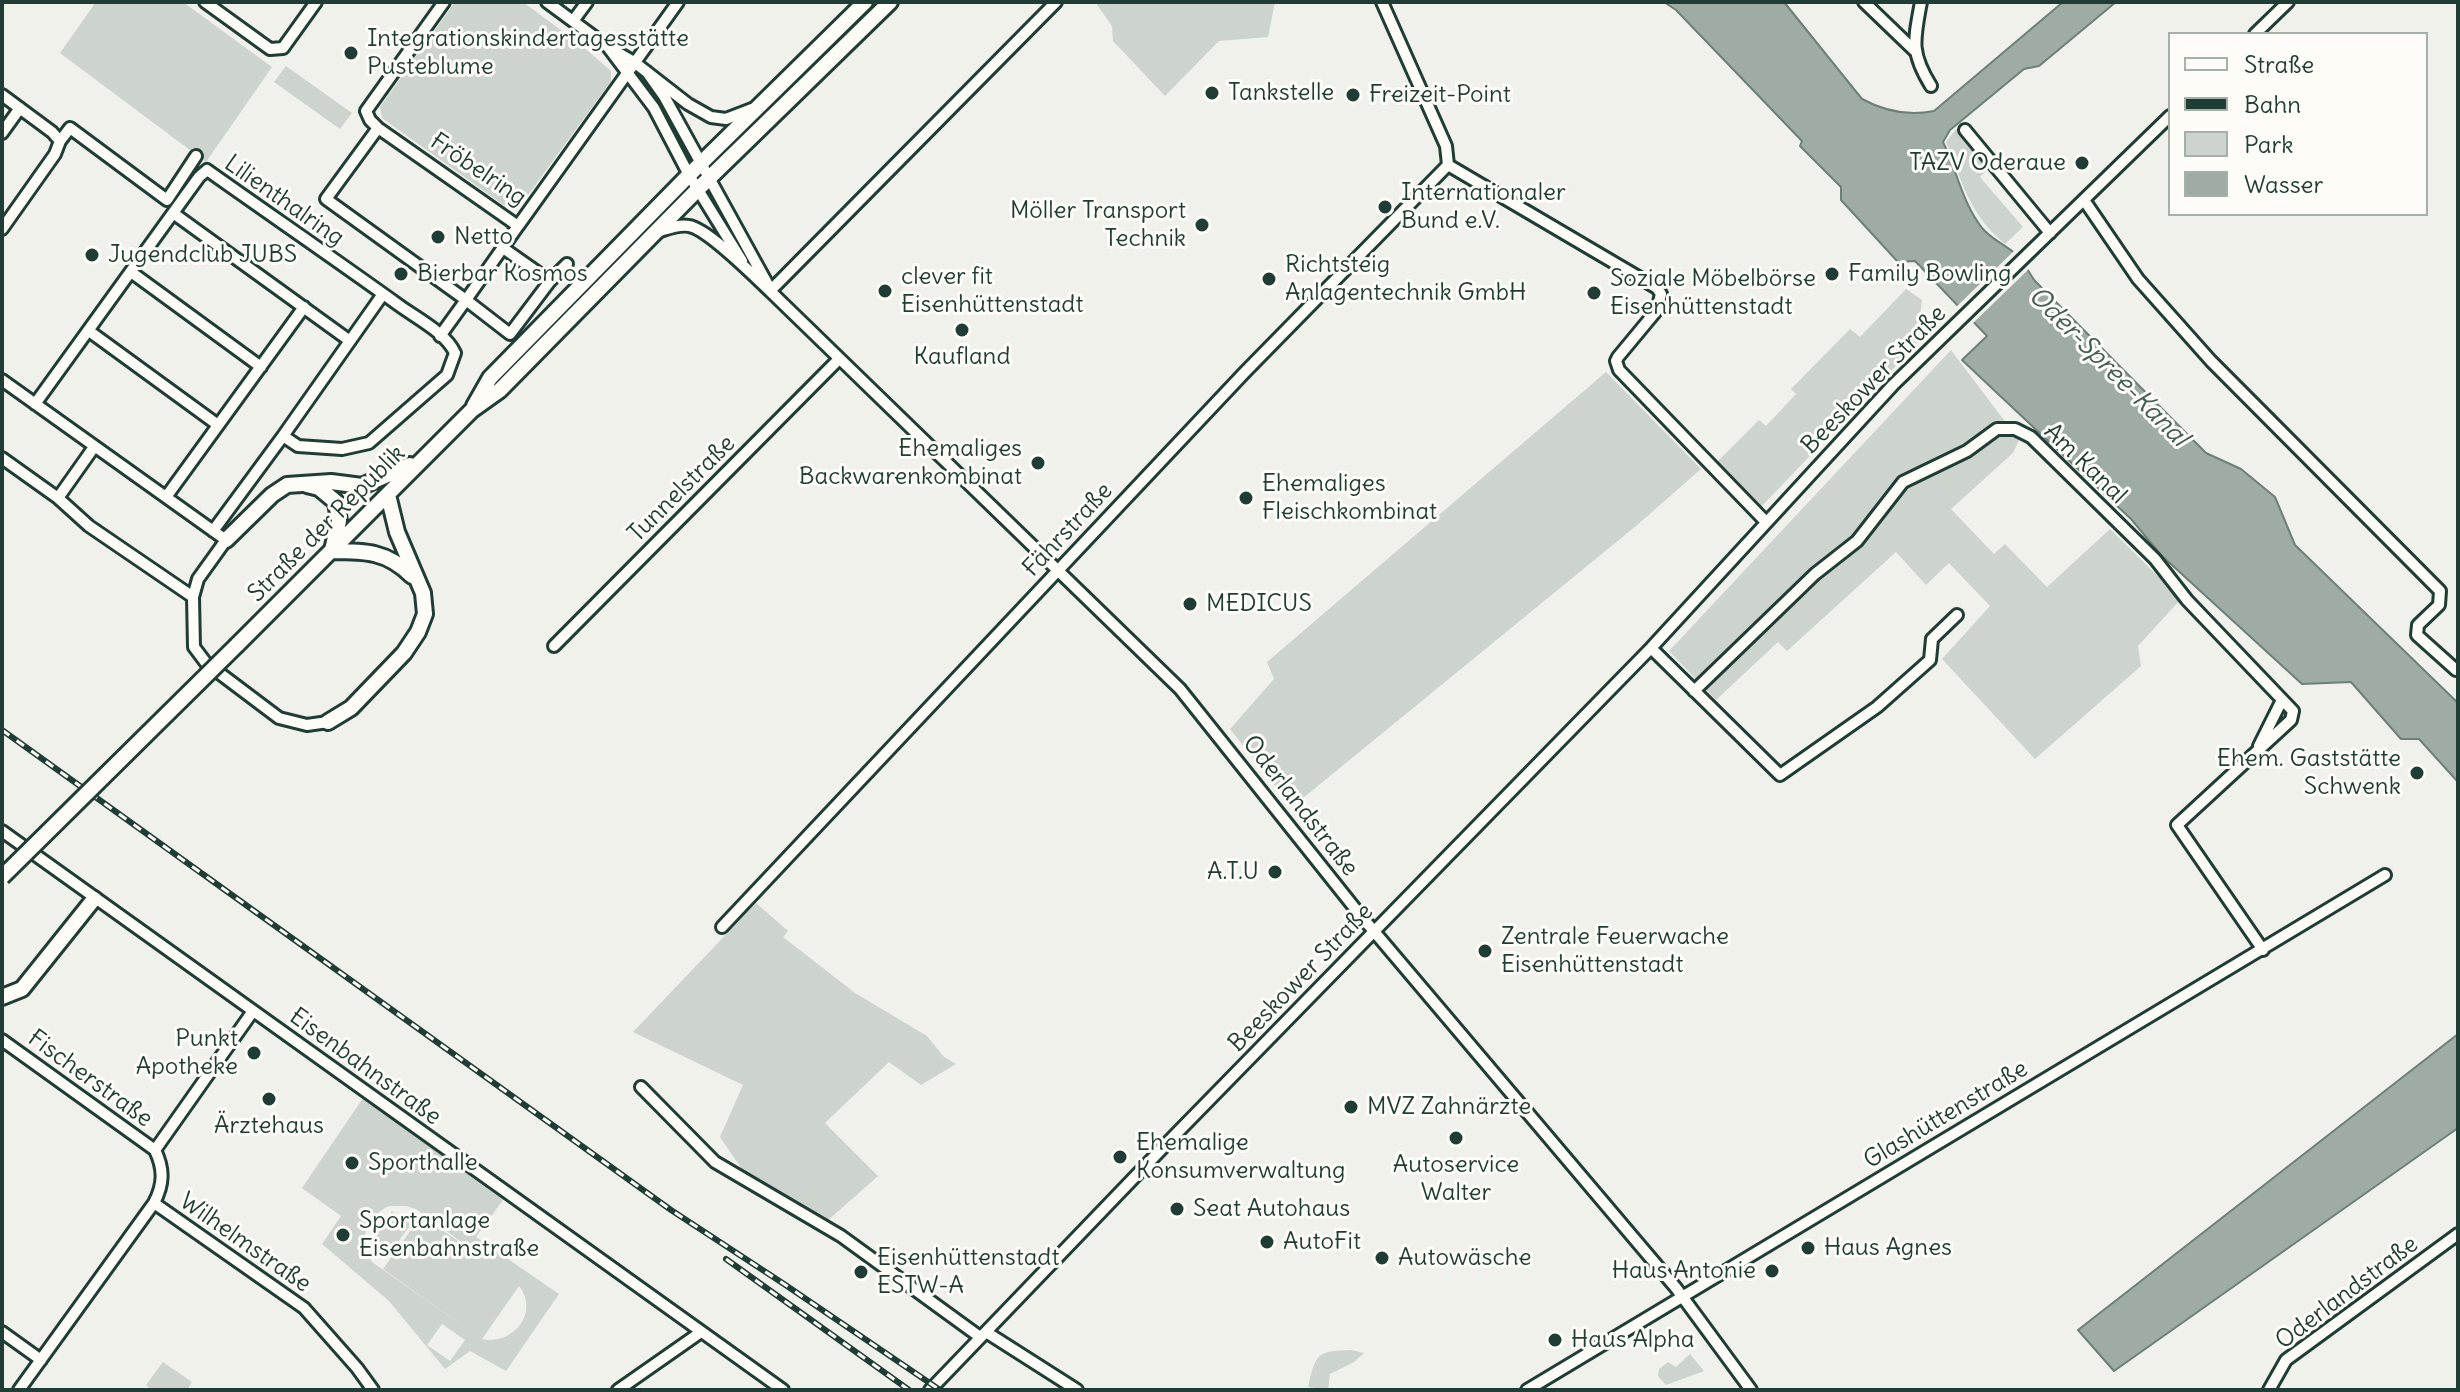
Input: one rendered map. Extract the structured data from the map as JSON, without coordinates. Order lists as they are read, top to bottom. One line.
{"streets":{"main road":["Straße der Republik"],"street":["Fröbelring","Lilienthalring","Beeskower Straße","Am Kanal","Tunnelstraße","Fährstraße","Oderlandstraße","Eisenbahnstraße","Fischerstraße","Glashüttenstraße","Wilhelmstraße"]},"crossings":[["Beeskower Straße","Oderlandstraße"],["Tunnelstraße","Oderlandstraße"],["Straße der Republik","Oderlandstraße"],["Fährstraße","Oderlandstraße"],["Oderlandstraße","Glashüttenstraße"]],"water":["Oder-Spree-Kanal"],"places":["Integrationskindertagesstätte Pusteblume","Tankstelle","Freizeit-Point","TAZV Oderaue","Internationaler Bund e.V.","Möller Transport Technik","Netto","Jugendclub JUBS","Bierbar Kosmos","Family Bowling","Richtsteig Anlagentechnik GmbH","clever fit Eisenhüttenstadt","Soziale Möbelbörse Eisenhüttenstadt","Kaufland","Ehemaliges Backwarenkombinat","Ehemaliges Fleischkombinat","MEDICUS","Ehem. Gaststätte Schwenk","A.T.U","Zentrale Feuerwache Eisenhüttenstadt","Punkt Apotheke","Ärztehaus","MVZ Zahnärzte","Autoservice Walter","Ehemalige Konsumverwaltung","Sporthalle","Seat Autohaus","Sportanlage Eisenbahnstraße","AutoFit","Haus Agnes","Autowäsche","Haus Antonie","Eisenhüttenstadt ESTW-A","Haus Alpha"],"legend":["Straße","Bahn","Park","Wasser"]}
